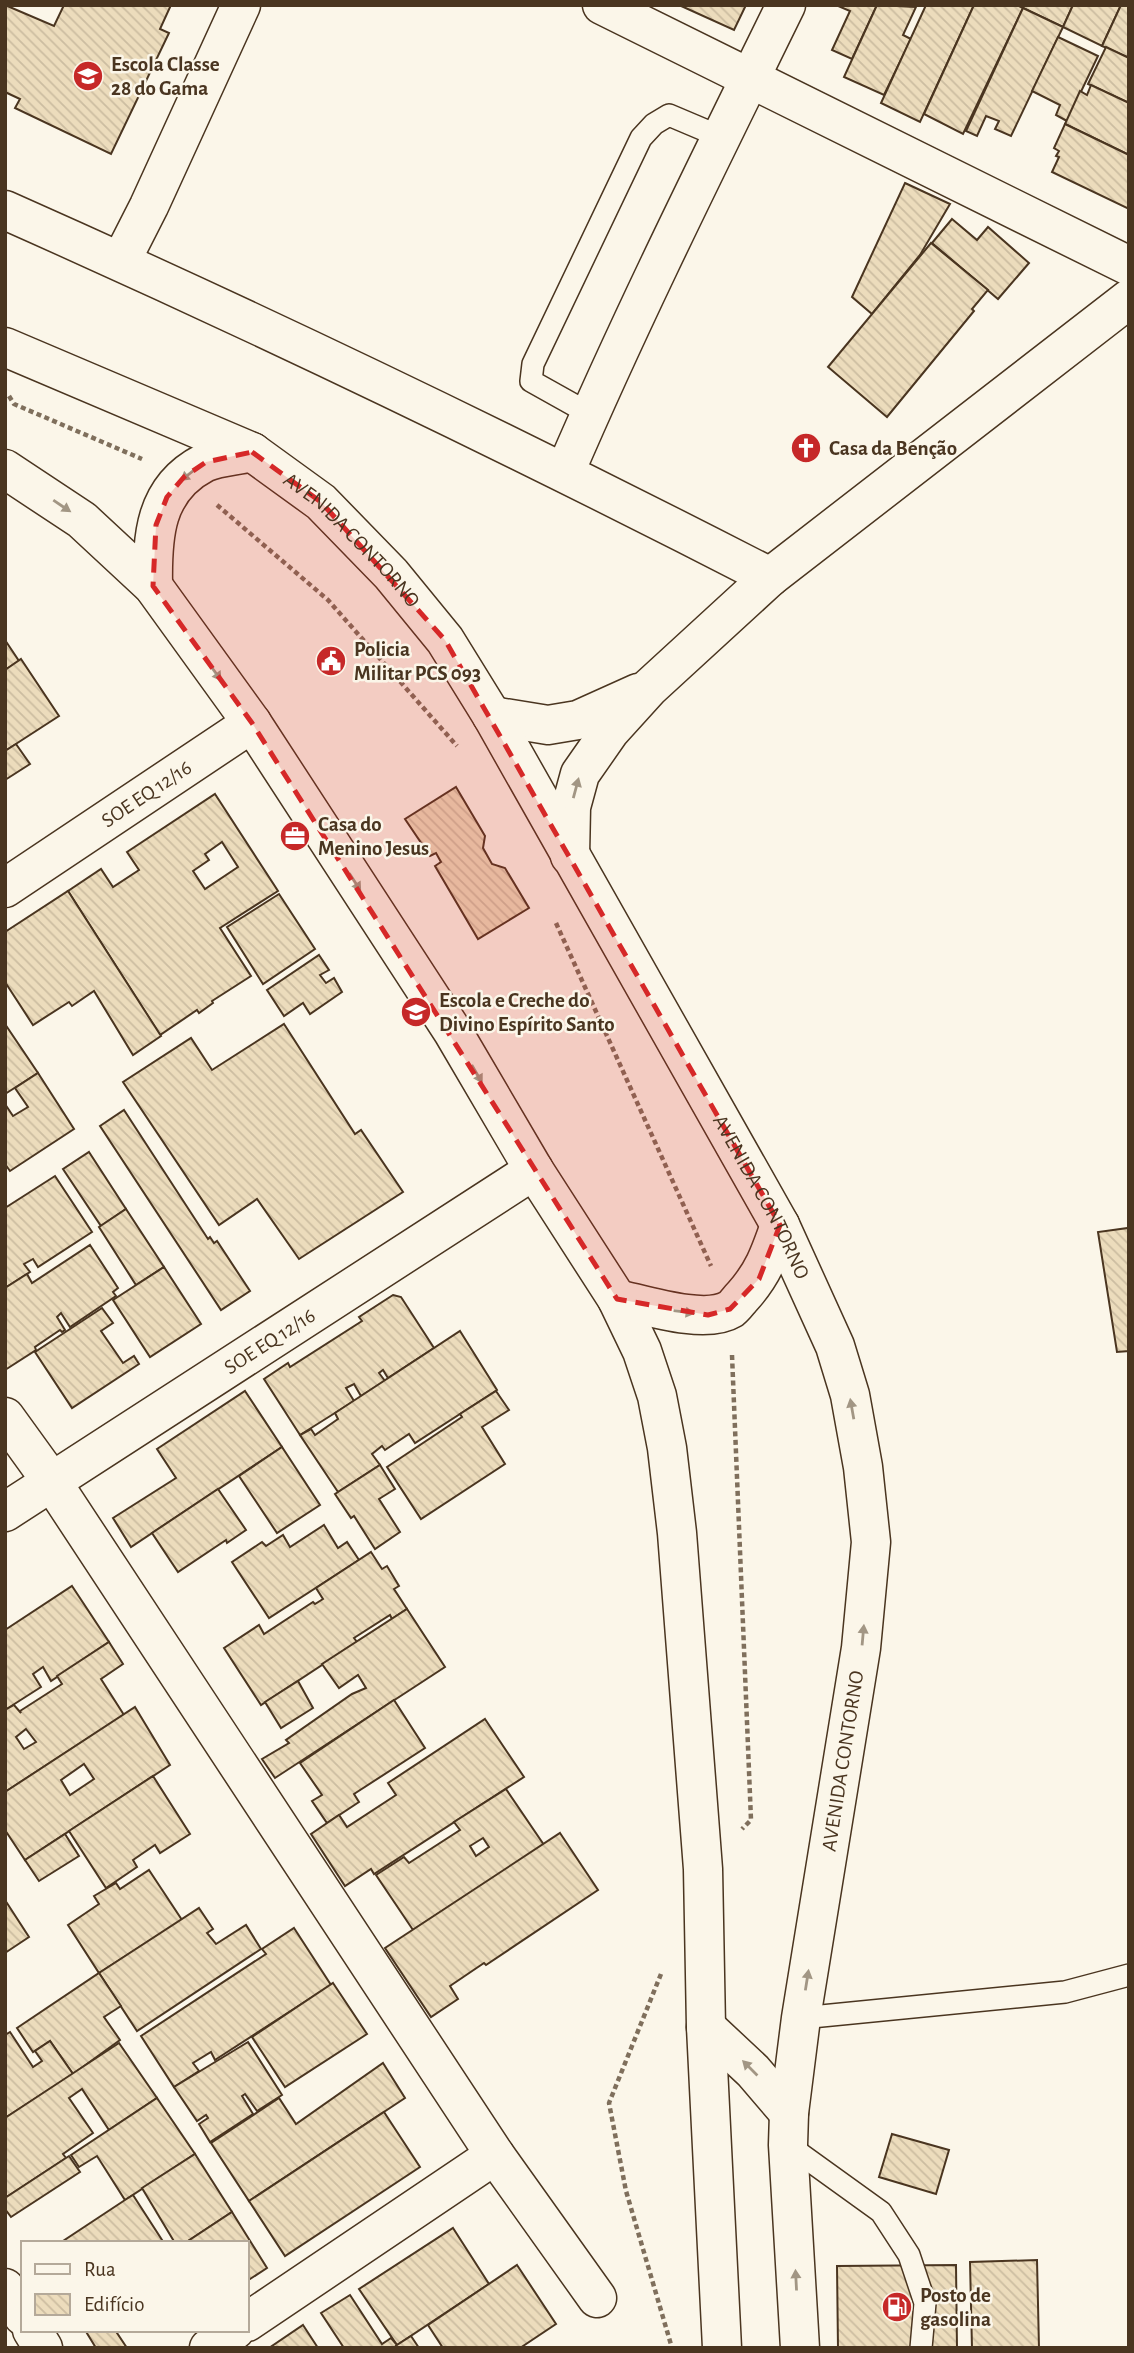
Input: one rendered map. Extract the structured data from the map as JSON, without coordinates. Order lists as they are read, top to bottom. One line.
{"streets":{"street":["AVENIDA CONTORNO","SOE EQ 12/16"]},"places":{"school or university":["Escola Classe 28 do Gama","Escola e Creche do Divino Espírito Santo"],"church":["Casa da Benção"],"public building":["Policia Militar PCS 093"],"office":["Casa do Menino Jesus"],"fuel station":["Posto de gasolina"]},"legend":["Rua","Edifício"]}
